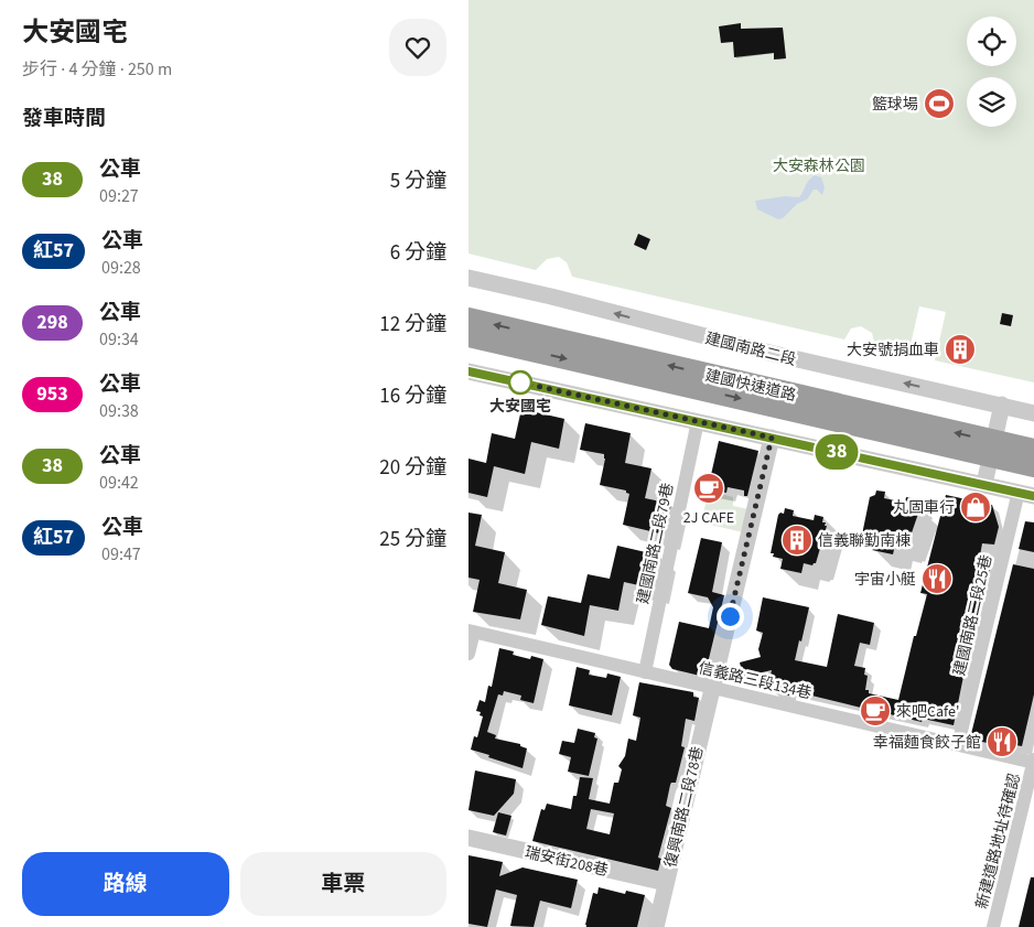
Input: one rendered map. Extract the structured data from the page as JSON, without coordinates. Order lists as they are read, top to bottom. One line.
{"streets":{"highway":["建國快速道路"],"street":["建國南路二段","建國南路二段79巷","建國南路二段25巷","信義路三段134巷","復興南路二段78巷","新建道路地址待確認","瑞安街208巷"]},"crossings":[["建國南路二段79巷","信義路三段134巷"],["建國南路二段25巷","信義路三段134巷"],["信義路三段134巷","復興南路二段78巷"],["信義路三段134巷","新建道路地址待確認"],["復興南路二段78巷","瑞安街208巷"]],"parks":["大安森林公園"],"places":{"sports":["籃球場"],"building":["大安號捐血車","信義聯勤南棟"],"other":["大安國宅"],"cafe":["2J CAFE","來吧Cafe'"],"shop":["丸固車行"],"restaurant":["宇宙小艇","幸福麵食餃子館"]},"lines":["bus line 38"],"page":{"heading":[["大安國宅","步行 · 4 分鐘 · 250 m"],"發車時間"],"on_map":"38","list":[{"mark":"38","name":"公車","note":"09:27","value":"5 分鐘"},{"mark":"紅57","name":"公車","note":"09:28","value":"6 分鐘"},{"mark":"298","name":"公車","note":"09:34","value":"12 分鐘"},{"mark":"953","name":"公車","note":"09:38","value":"16 分鐘"},{"mark":"38","name":"公車","note":"09:42","value":"20 分鐘"},{"mark":"紅57","name":"公車","note":"09:47","value":"25 分鐘"}],"buttons":["路線","車票"]}}
